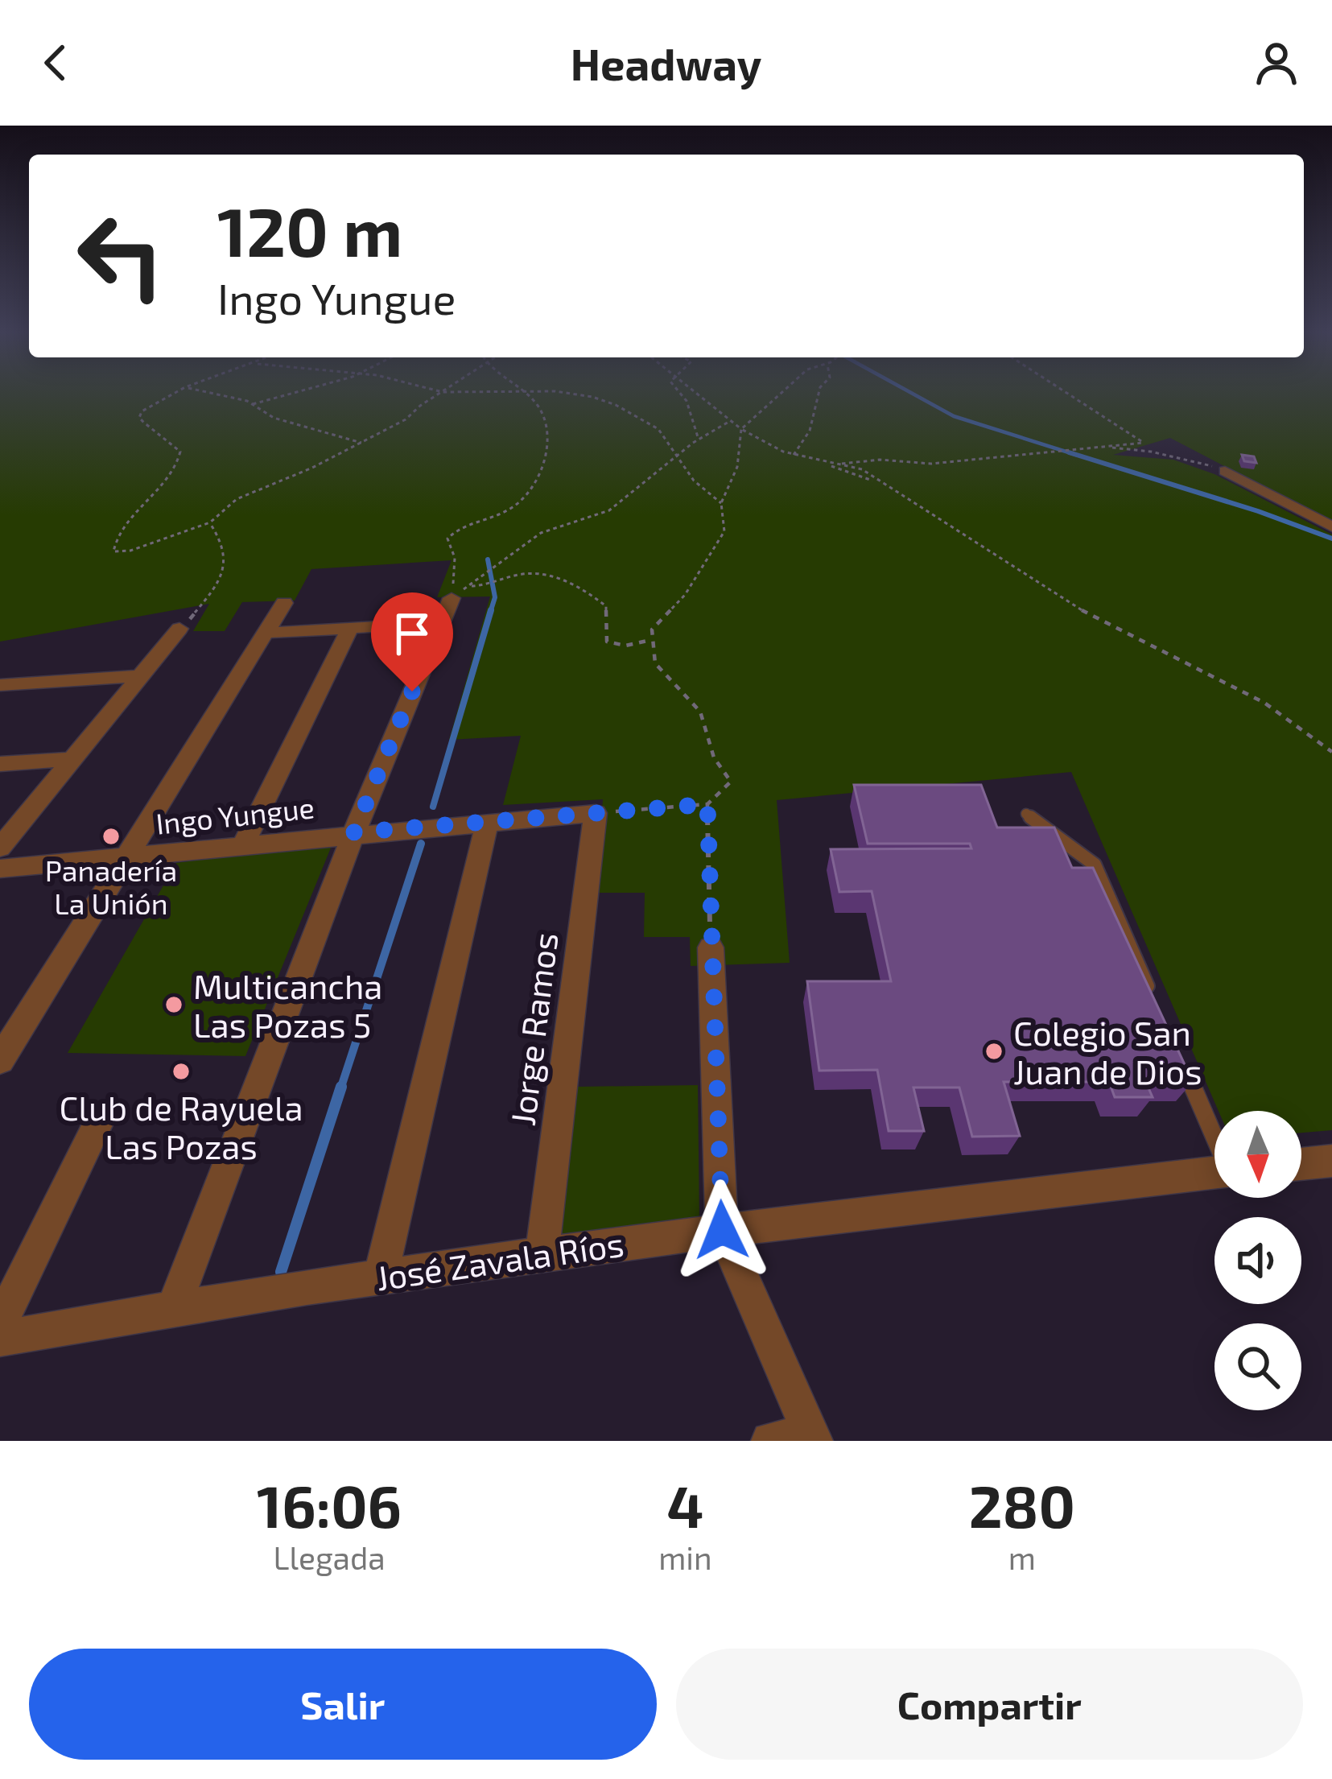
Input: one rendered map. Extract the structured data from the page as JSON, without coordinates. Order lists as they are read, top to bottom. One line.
{"streets":{"street":["Ingo Yungue","Jorge Ramos","José Zavala Ríos"]},"crossings":[["Ingo Yungue","Jorge Ramos"],["Jorge Ramos","José Zavala Ríos"]],"places":["Panadería La Unión","Multicancha Las Pozas 5","Colegio San Juan de Dios","Club de Rayuela Las Pozas"],"north":"bottom","page":{"header":"Headway","turn":["120 m","Ingo Yungue"],"eta":["16:06","Llegada","4","min","280","m"],"buttons":["Salir","Compartir"]}}
